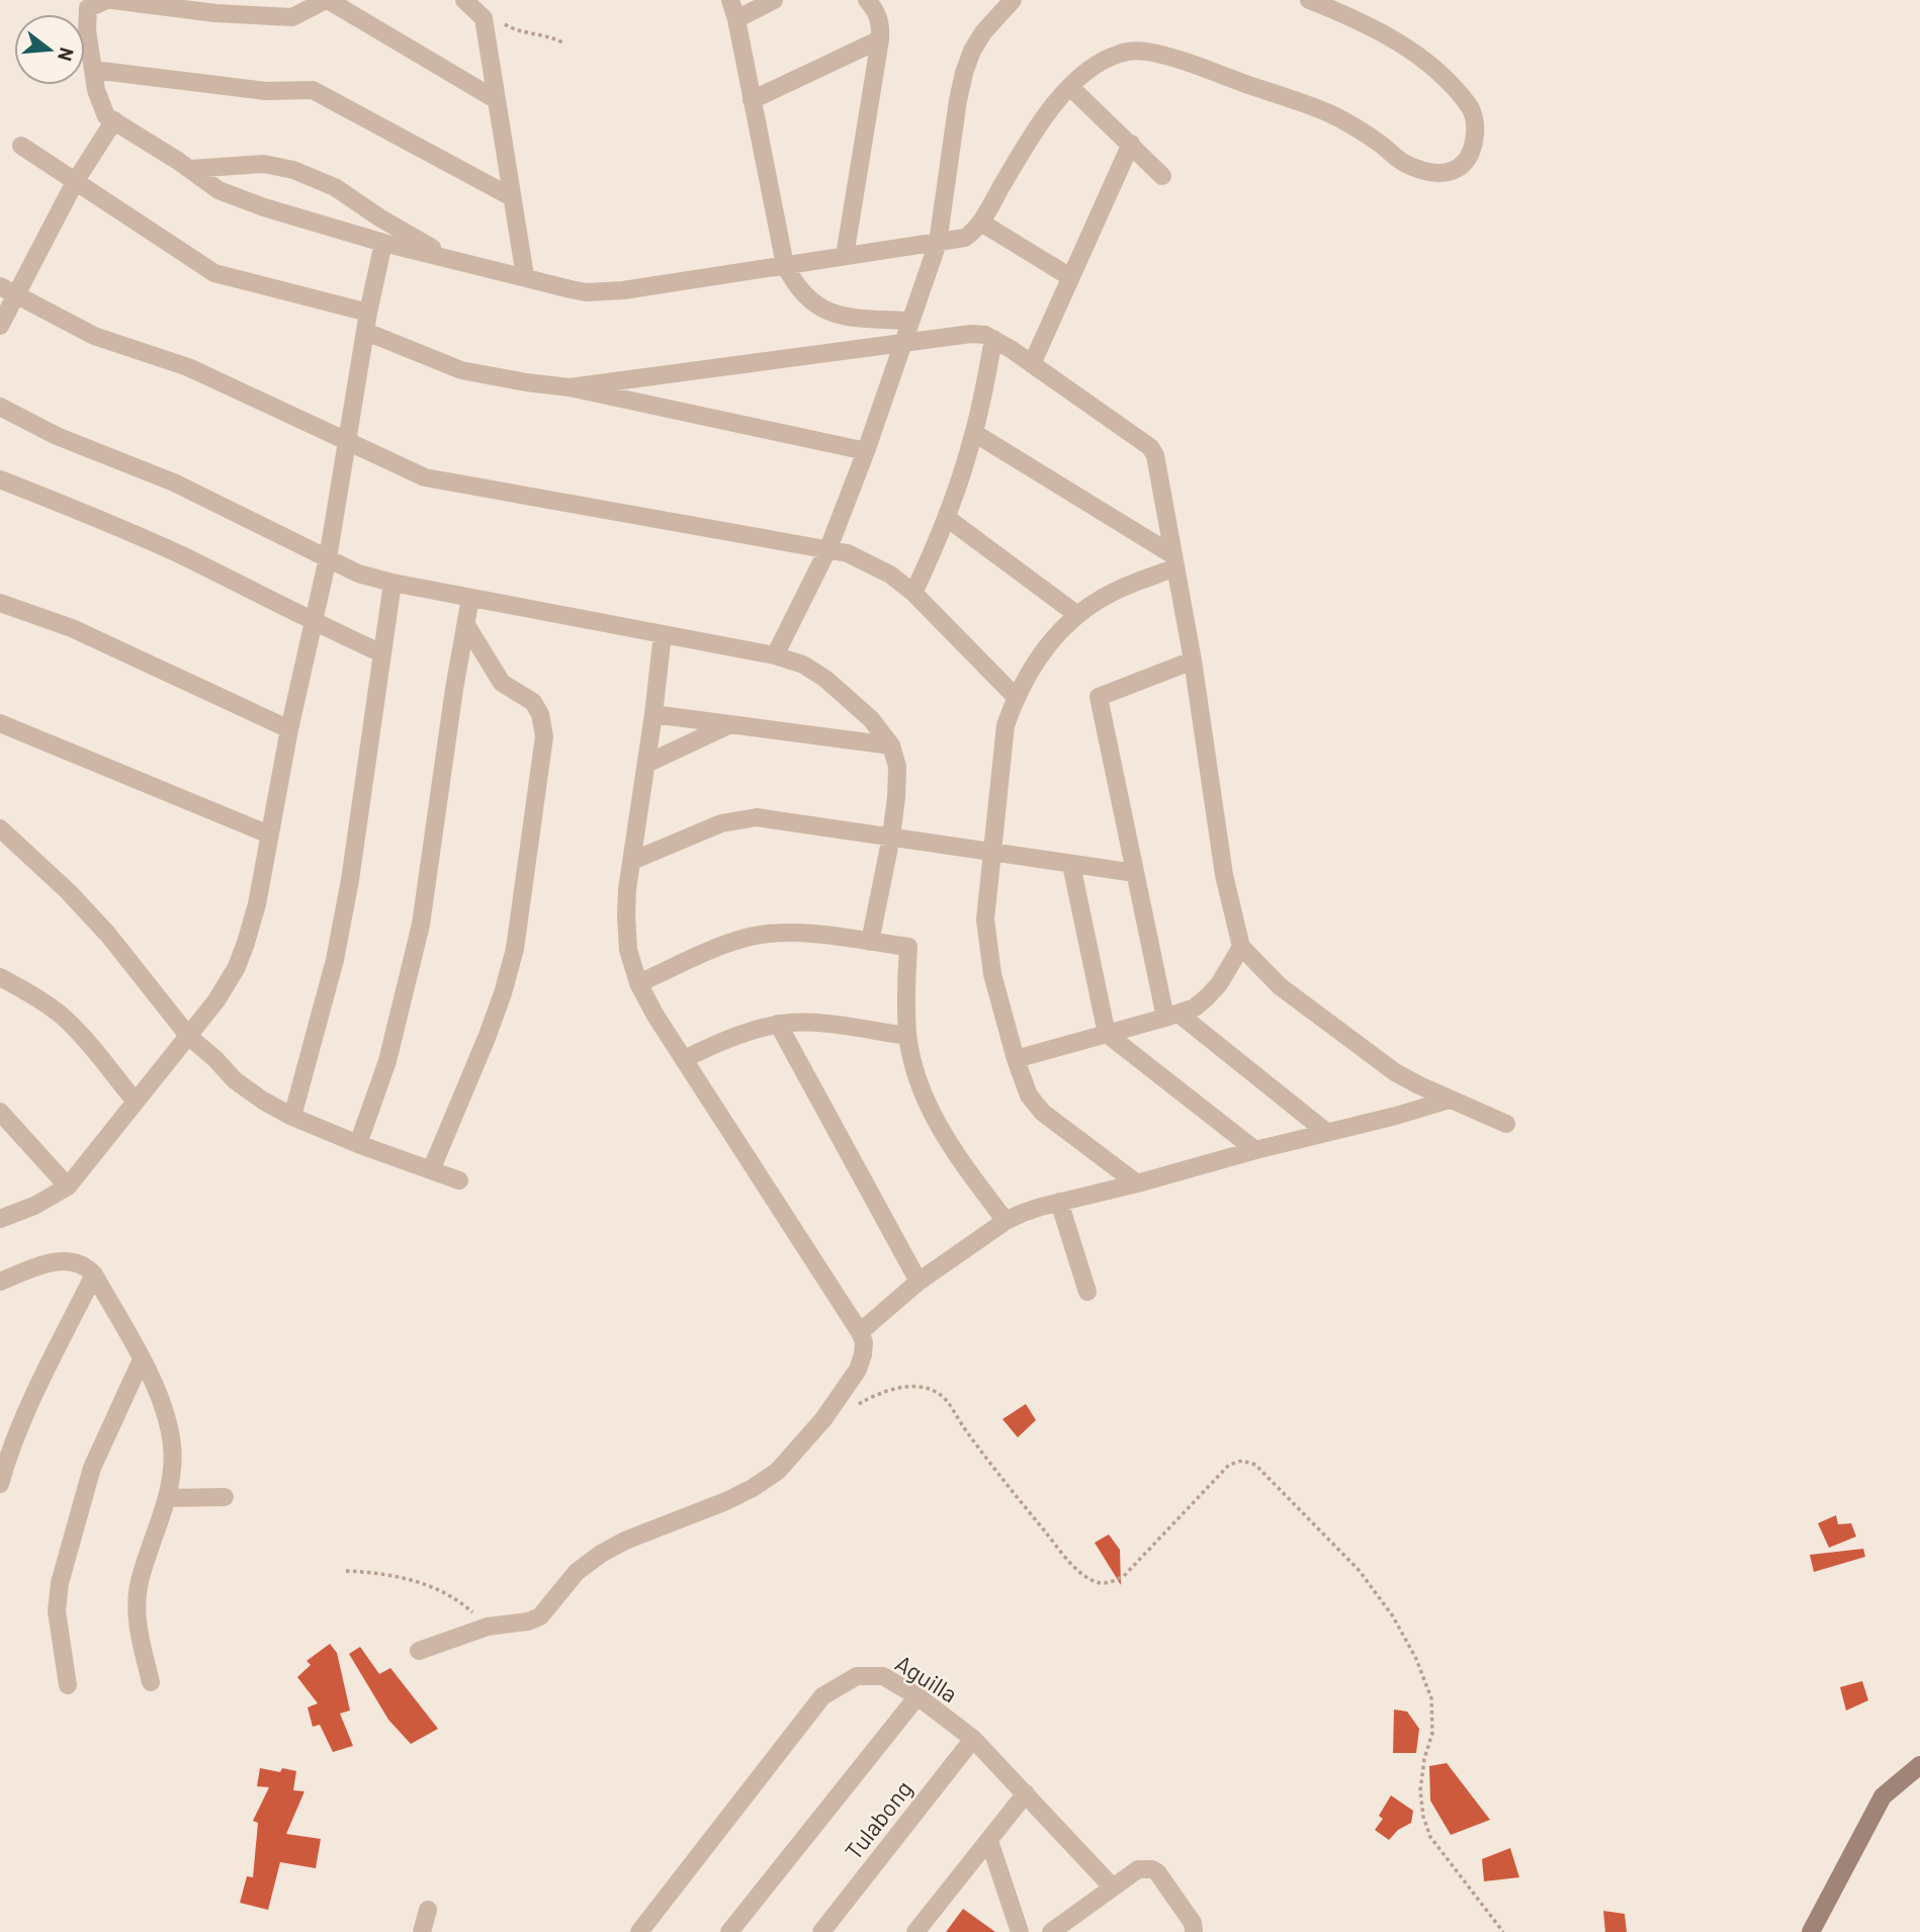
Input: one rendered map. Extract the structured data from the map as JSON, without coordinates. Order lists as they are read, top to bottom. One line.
{"streets":{"street":["Aguilla","Tulabong"]},"crossings":[["Aguilla","Tulabong"]],"north":"right"}
